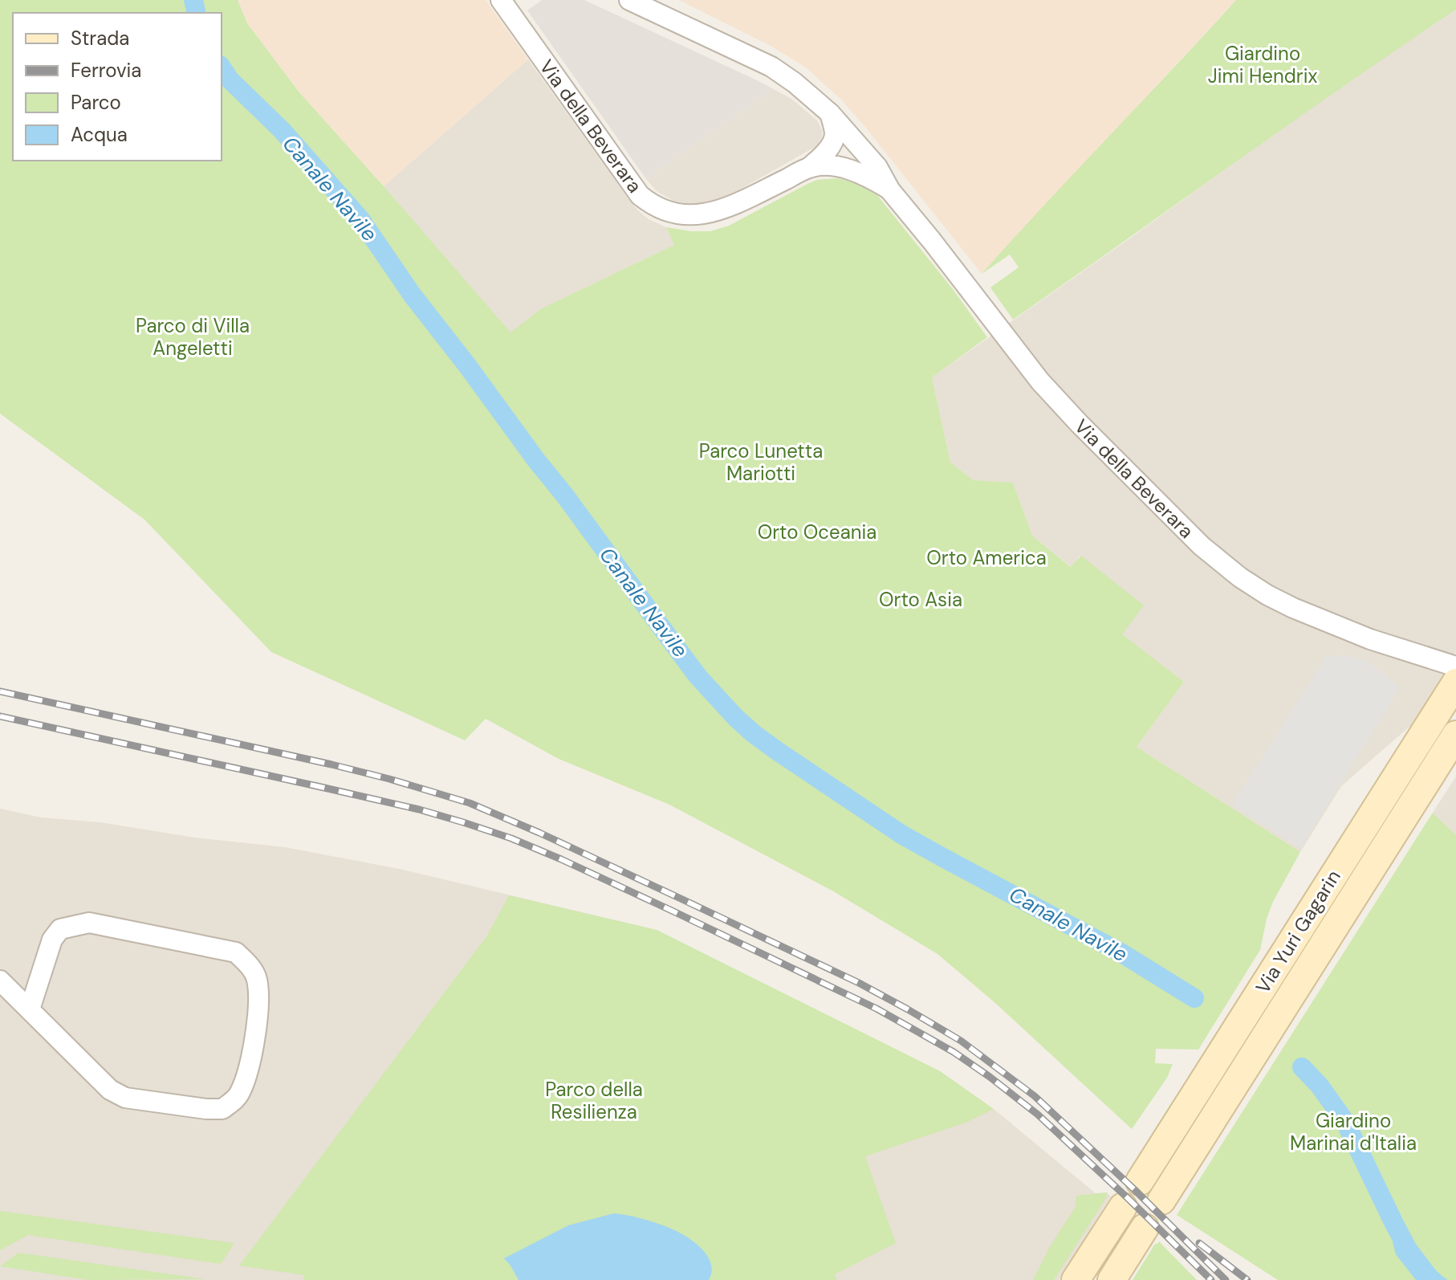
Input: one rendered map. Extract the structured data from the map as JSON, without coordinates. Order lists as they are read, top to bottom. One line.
{"streets":{"main road":["Via Yuri Gagarin"],"street":["Via della Beverara"]},"water":["Canale Navile"],"parks":["Giardino Jimi Hendrix","Parco di Villa Angeletti","Parco Lunetta Mariotti","Orto Oceania","Orto America","Orto Asia","Parco della Resilienza","Giardino Marinai d'Italia"],"legend":["Strada","Ferrovia","Parco","Acqua"]}
